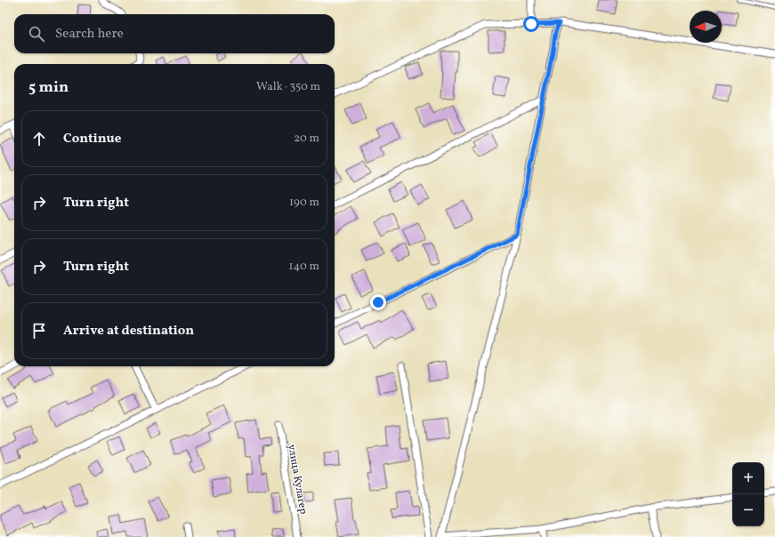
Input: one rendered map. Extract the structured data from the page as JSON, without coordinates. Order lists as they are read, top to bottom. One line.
{"streets":{"street":["улица Кулагер"]},"north":"left","page":{"search":"Search here","heading":["5 min","Walk · 350 m"],"list":[["Continue","20 m"],["Turn right","190 m"],["Turn right","140 m"],"Arrive at destination"],"map_buttons":["+","−"]}}
